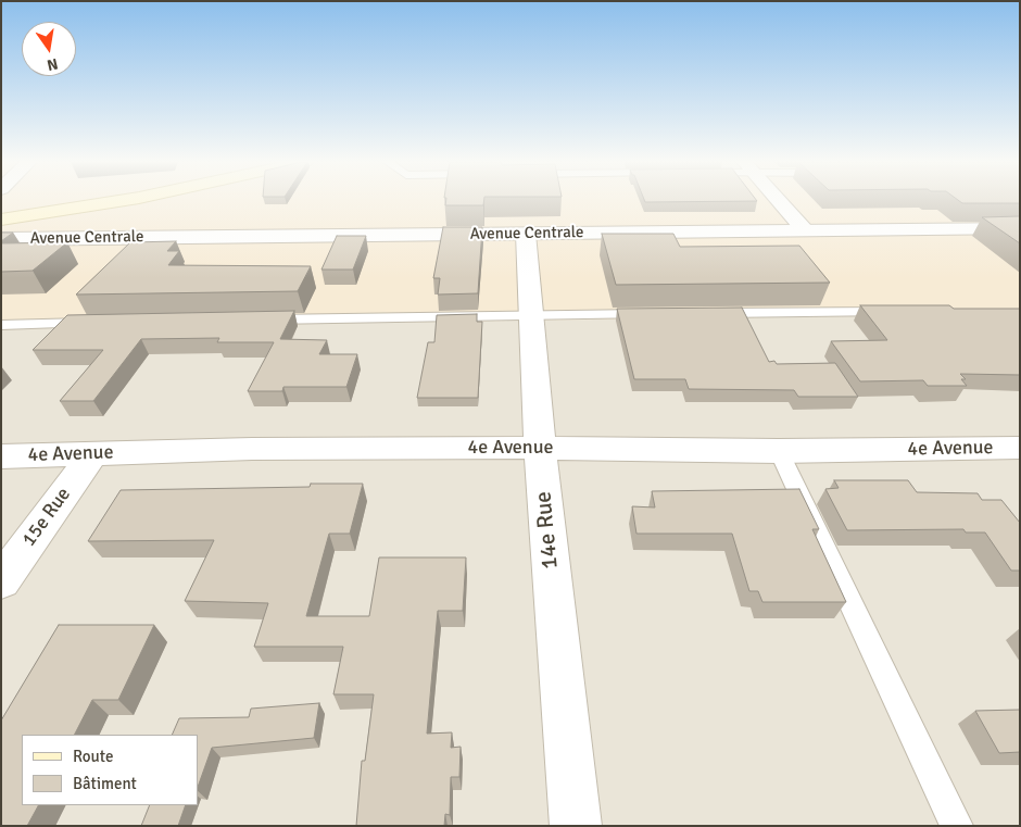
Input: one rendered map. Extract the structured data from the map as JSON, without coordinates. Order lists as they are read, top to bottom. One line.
{"streets":{"street":["Avenue Centrale","4e Avenue","15e Rue","14e Rue"]},"crossings":[["Avenue Centrale","14e Rue"],["4e Avenue","15e Rue"],["4e Avenue","14e Rue"]],"legend":["Route","Bâtiment"],"north":"bottom"}
